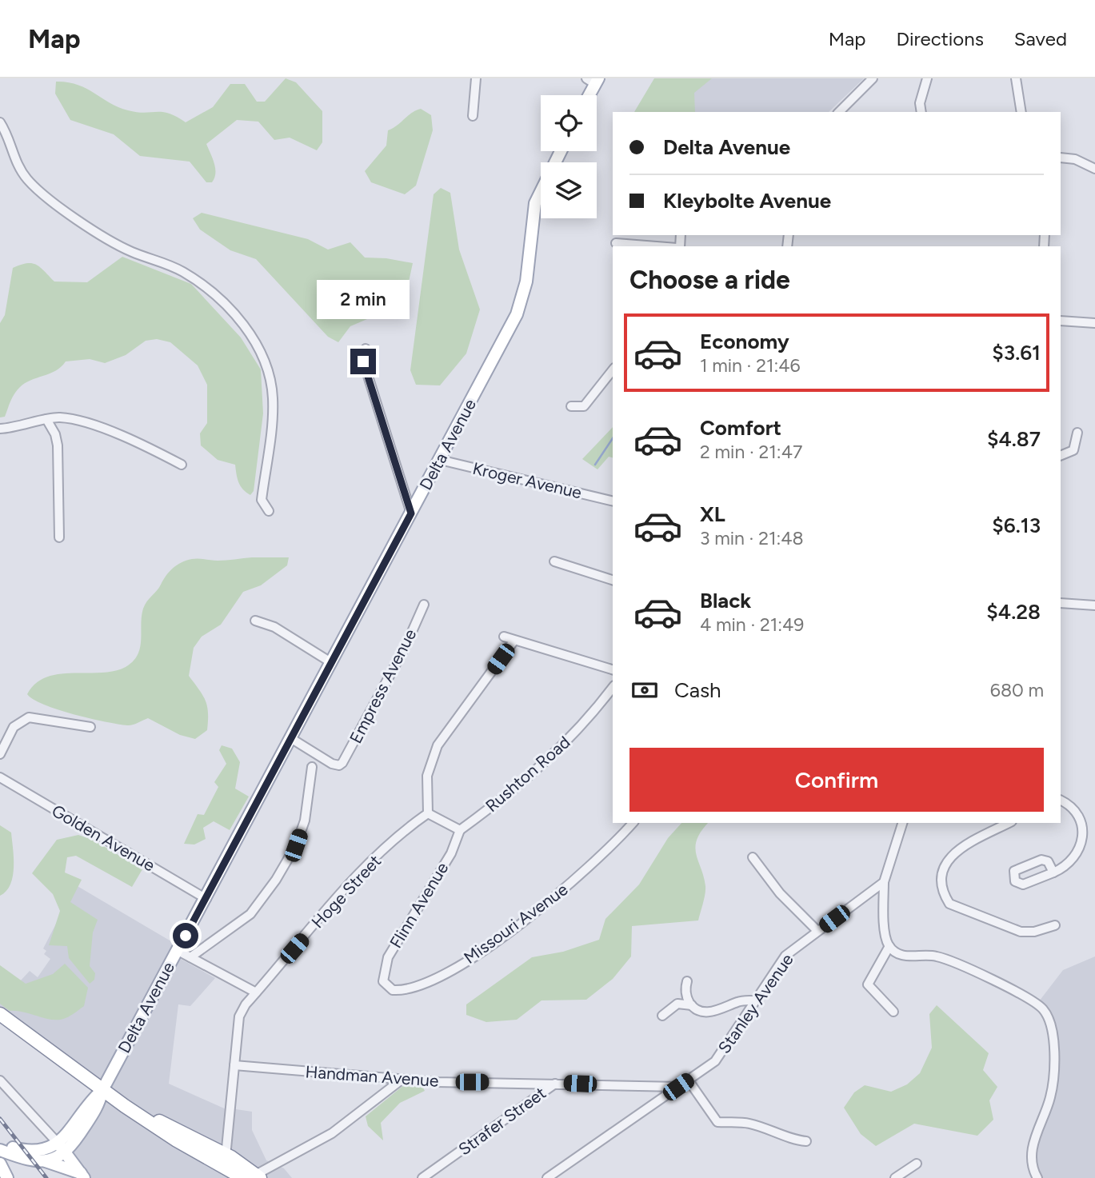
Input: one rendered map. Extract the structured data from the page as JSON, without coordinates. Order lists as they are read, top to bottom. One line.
{"streets":{"main road":["Delta Avenue"],"street":["Kroger Avenue","Empress Avenue","Rushton Road","Golden Avenue","Hoge Street","Flinn Avenue","Missouri Avenue","Stanley Avenue","Handman Avenue","Strafer Street"]},"crossings":[["Delta Avenue","Kroger Avenue"],["Delta Avenue","Empress Avenue"],["Delta Avenue","Golden Avenue"],["Rushton Road","Flinn Avenue"],["Hoge Street","Handman Avenue"],["Flinn Avenue","Missouri Avenue"],["Stanley Avenue","Handman Avenue"],["Handman Avenue","Strafer Street"]],"page":{"header":"Map","nav":["Map","Directions","Saved"],"banner":["Delta Avenue","Kleybolte Avenue"],"heading":"Choose a ride","bubble":"2 min","list":[{"name":"Economy","note":"1 min · 21:46","value":"$3.61"},{"name":"Comfort","note":"2 min · 21:47","value":"$4.87"},{"name":"XL","note":"3 min · 21:48","value":"$6.13"},{"name":"Black","note":"4 min · 21:49","value":"$4.28"}],"pay":["Cash","680 m"],"buttons":"Confirm"}}
